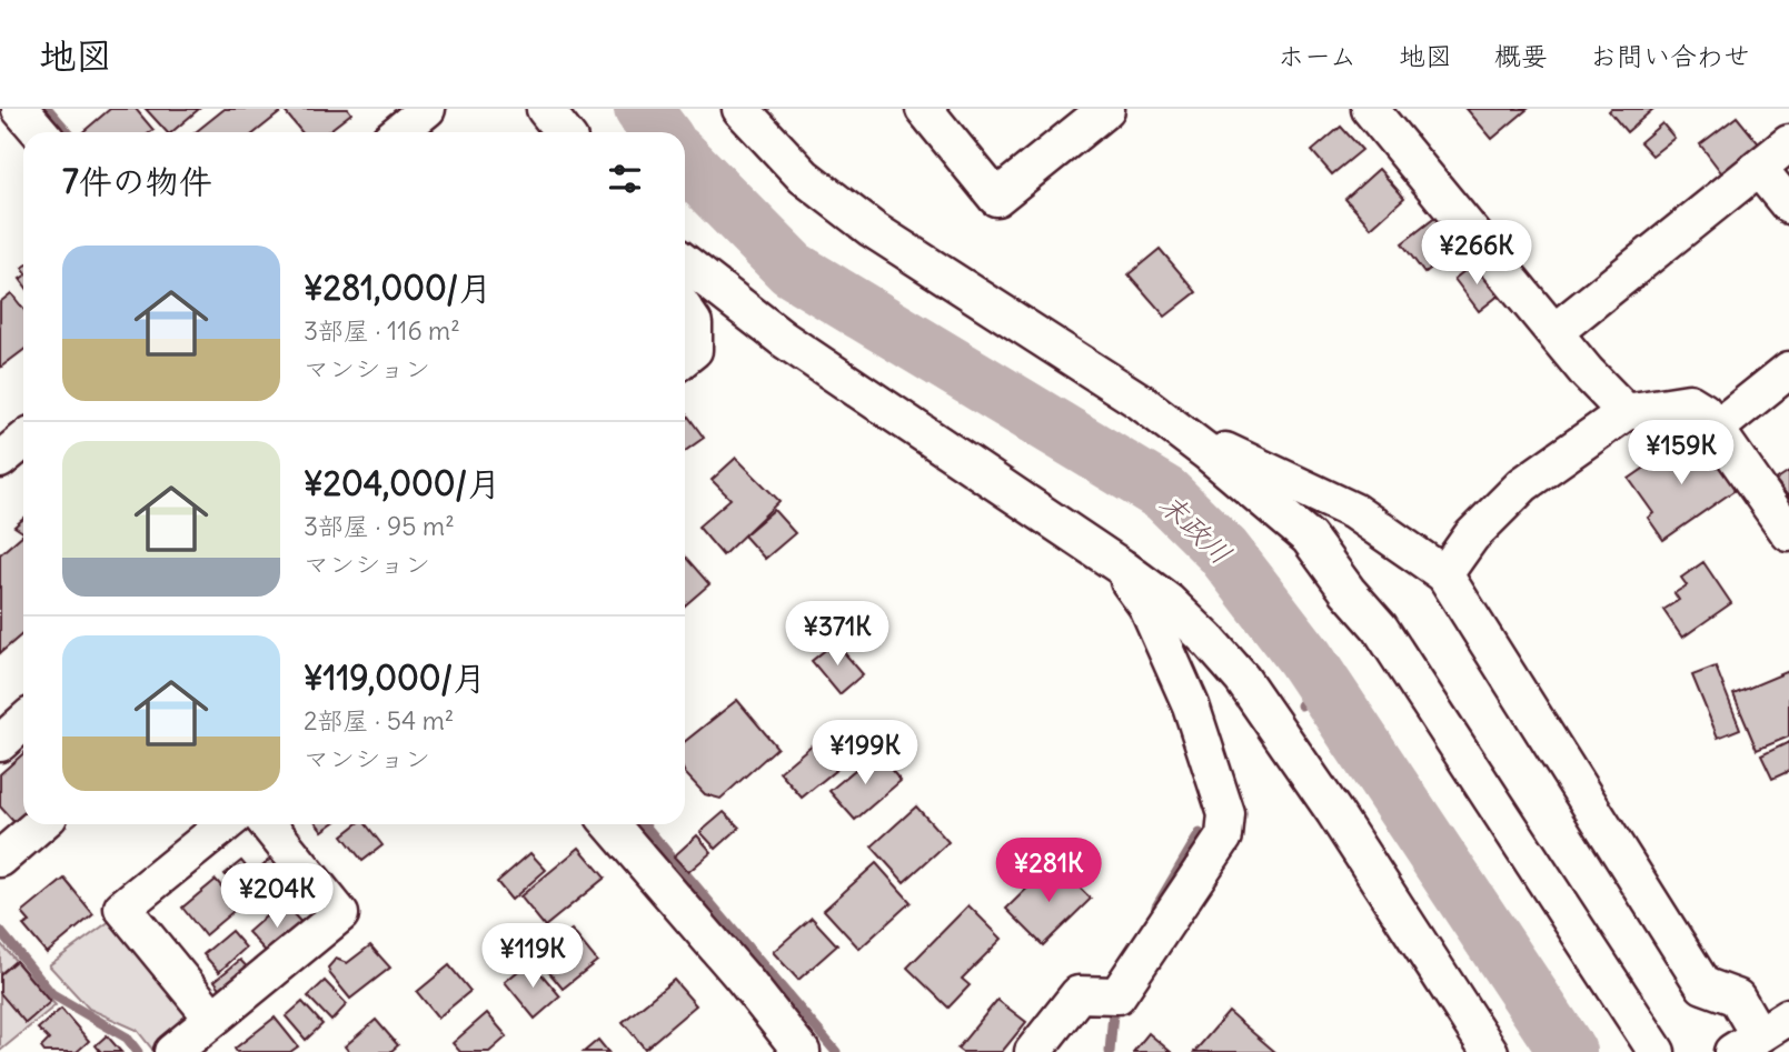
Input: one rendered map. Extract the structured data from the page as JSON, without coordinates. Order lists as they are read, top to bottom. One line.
{"water":["末政川"],"page":{"header":"地図","nav":["ホーム","地図","概要","お問い合わせ"],"heading":"7件の物件","price":["¥266K","¥159K","¥371K","¥199K","¥281K","¥204K","¥119K"],"list":[{"name":"¥281,000/月","note":"3部屋 · 116 m² · マンション"},{"name":"¥204,000/月","note":"3部屋 · 95 m² · マンション"},{"name":"¥119,000/月","note":"2部屋 · 54 m² · マンション"}]}}
